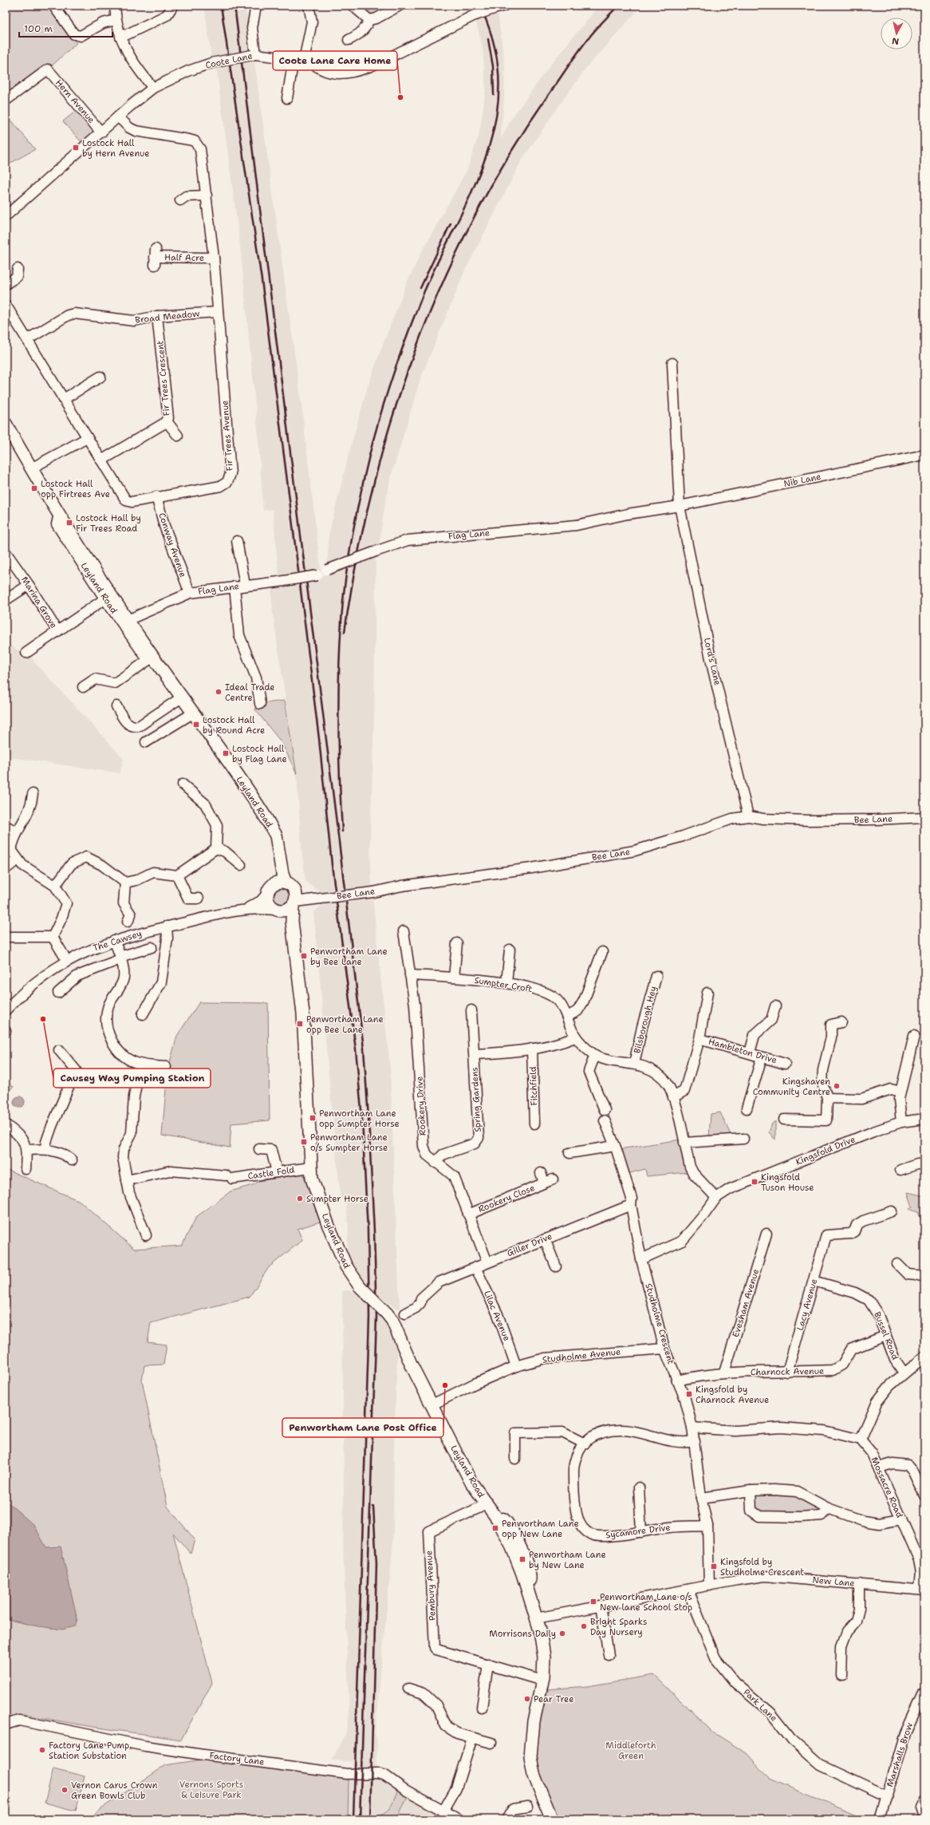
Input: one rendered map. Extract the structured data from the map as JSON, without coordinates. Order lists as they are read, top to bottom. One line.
{"streets":{"main road":["Leyland Road"],"street":["Coote Lane","Hern Avenue","Half Acre","Broad Meadow","Fir Trees Crescent","Fir Trees Avenue","Nib Lane","Flag Lane","Conway Avenue","Marina Grove","Lord's Lane","Bee Lane","The Cawsey","Sumpter Croft","Bilsborough Hey","Hambleton Drive","Fitchfield","Spring Gardens","Rookery Drive","Kingsfold Drive","Castle Fold","Rookery Close","Giller Drive","Evesham Avenue","Lacy Avenue","Lilac Avenue","Studholme Crescent","Bussel Road","Studholme Avenue","Charnock Avenue","Mossacre Road","Sycamore Drive","New Lane","Pembury Avenue","Park Lane","Marshalls Brow","Factory Lane"]},"crossings":[["Coote Lane","Hern Avenue"],["Coote Lane","Fir Trees Avenue"],["Half Acre","Fir Trees Avenue"],["Broad Meadow","Fir Trees Crescent"],["Broad Meadow","Fir Trees Avenue"],["Fir Trees Crescent","Fir Trees Avenue"],["Fir Trees Avenue","Conway Avenue"],["Nib Lane","Flag Lane"],["Nib Lane","Lord's Lane"],["Flag Lane","Conway Avenue"],["Flag Lane","Leyland Road"],["Flag Lane","Lord's Lane"],["Leyland Road","Marina Grove"],["Leyland Road","Bee Lane"],["Leyland Road","The Cawsey"],["Leyland Road","Castle Fold"],["Leyland Road","Studholme Avenue"],["Leyland Road","New Lane"],["Leyland Road","Pembury Avenue"],["Lord's Lane","Bee Lane"],["Bee Lane","The Cawsey"],["Sumpter Croft","Bilsborough Hey"],["Sumpter Croft","Rookery Drive"],["Sumpter Croft","Kingsfold Drive"],["Spring Gardens","Rookery Drive"],["Rookery Drive","Rookery Close"],["Rookery Drive","Giller Drive"],["Kingsfold Drive","Studholme Crescent"],["Giller Drive","Lilac Avenue"],["Giller Drive","Studholme Crescent"],["Evesham Avenue","Charnock Avenue"],["Lacy Avenue","Bussel Road"],["Lacy Avenue","Charnock Avenue"],["Lilac Avenue","Studholme Avenue"],["Studholme Crescent","Studholme Avenue"],["Studholme Crescent","Charnock Avenue"],["Studholme Crescent","Sycamore Drive"],["Studholme Crescent","New Lane"],["Bussel Road","Charnock Avenue"],["Mossacre Road","New Lane"],["New Lane","Park Lane"],["Park Lane","Marshalls Brow"]],"parks":["Middleforth Green","Vernons Sports & Leisure Park"],"places":{"other":["Coote Lane Care Home","Ideal Trade Centre","Causey Way Pumping Station","Kingshaven Community Centre","Sumpter Horse","Penwortham Lane Post Office","Bright Sparks Day Nursery","Morrisons Daily","Pear Tree","Factory Lane Pump Station Substation","Vernon Carus Crown Green Bowls Club"],"transit":["Lostock Hall by Hern Avenue","Lostock Hall opp Firtrees Ave","Lostock Hall by Fir Trees Road","Lostock Hall by Round Acre","Lostock Hall by Flag Lane","Penwortham Lane by Bee Lane","Penwortham Lane opp Bee Lane","Penwortham Lane opp Sumpter Horse","Penwortham Lane o/s Sumpter Horse","Kingsfold Tuson House","Kingsfold by Charnock Avenue","Penwortham Lane opp New Lane","Penwortham Lane by New Lane","Kingsfold by Studholme Crescent","Penwortham Lane o/s New lane School Stop"]},"scale_bar":"100 m","north":"bottom"}
